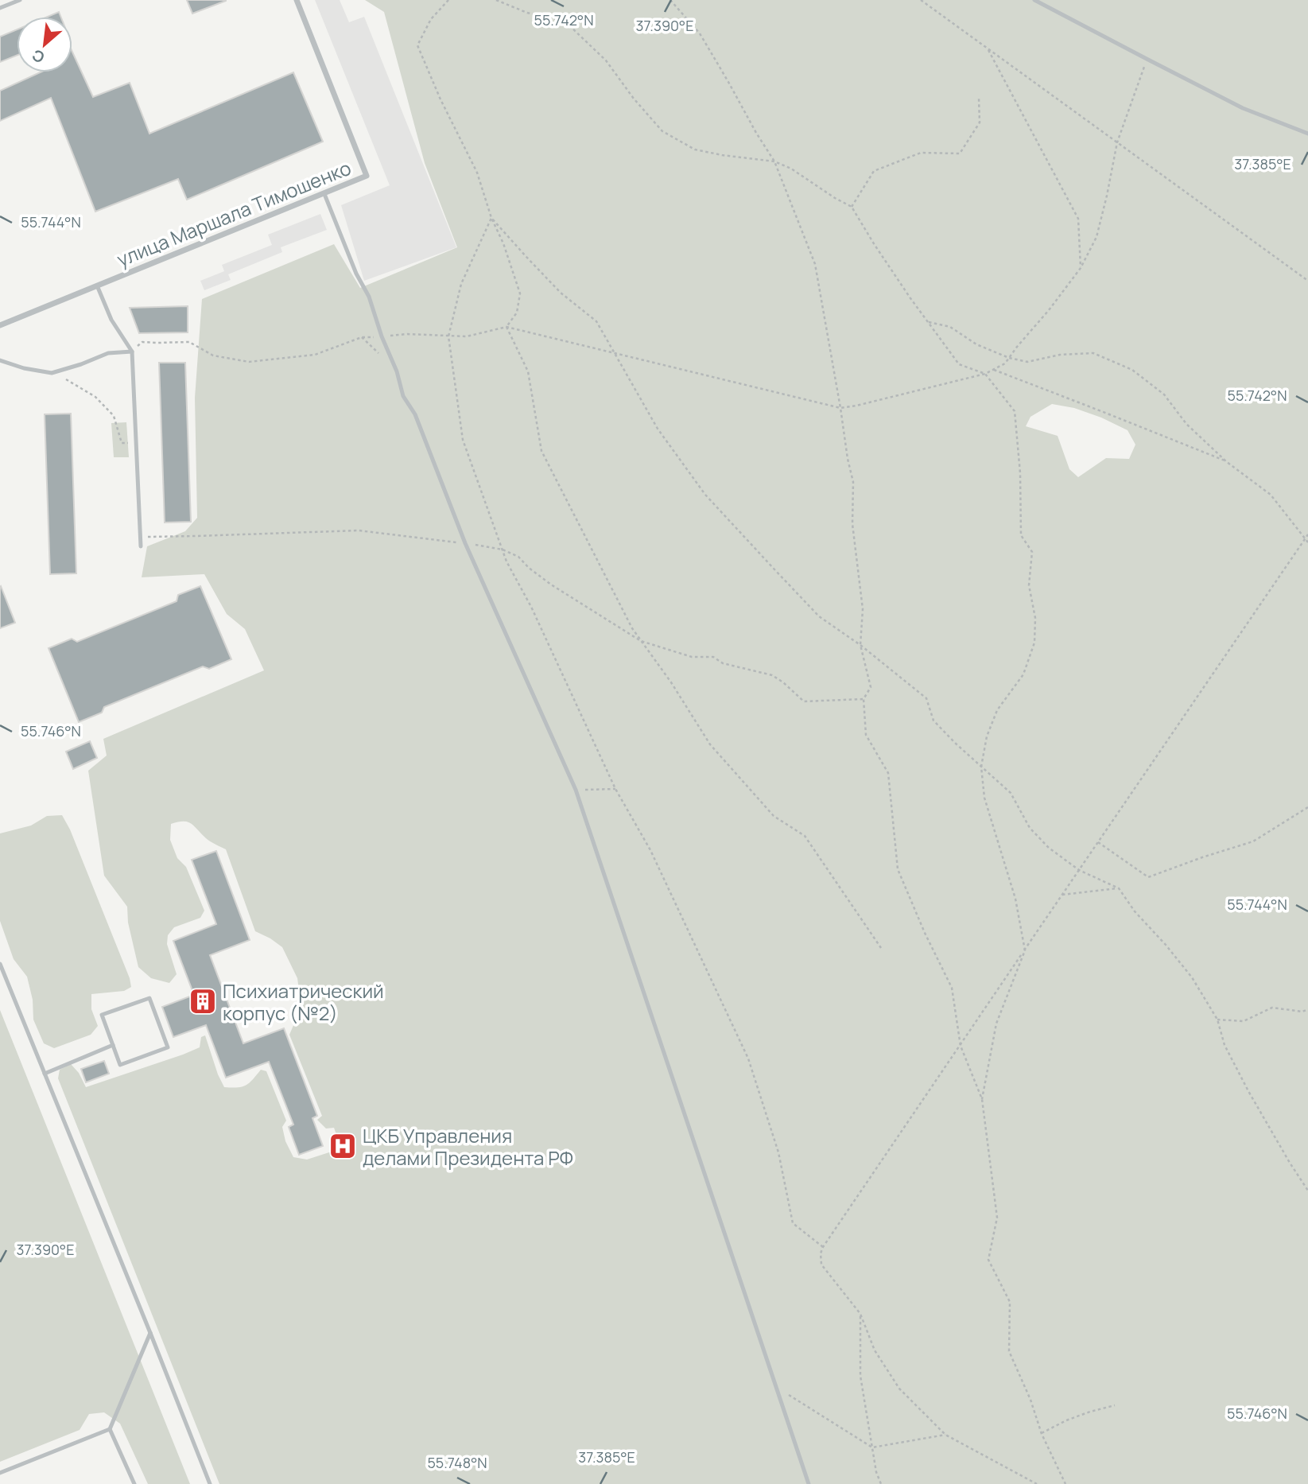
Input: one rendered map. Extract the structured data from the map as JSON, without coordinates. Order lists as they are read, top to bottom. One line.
{"streets":{"street":["улица Маршала Тимошенко"]},"places":{"building":["Психиатрический корпус (№2)"],"hospital":["ЦКБ Управления делами Президента РФ"]},"north":"bottom left","coordinates":["55.742°N","37.390°E","37.385°E","55.744°N","55.746°N","55.748°N"]}
